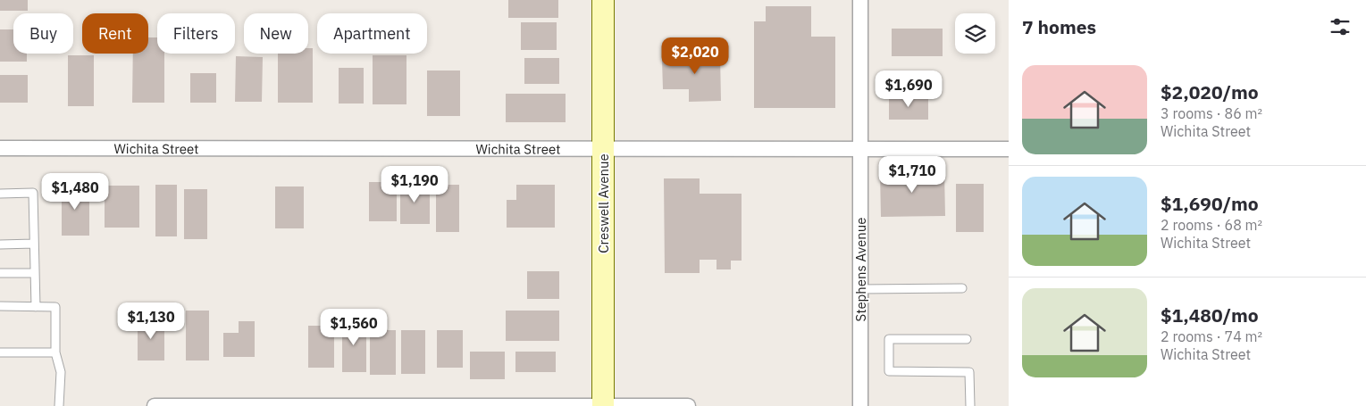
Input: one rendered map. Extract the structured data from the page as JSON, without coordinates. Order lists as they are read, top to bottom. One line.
{"streets":{"street":["Wichita Street","Creswell Avenue","Stephens Avenue"]},"crossings":[["Wichita Street","Creswell Avenue"],["Wichita Street","Stephens Avenue"]],"page":{"heading":"7 homes","chip":["Buy","Rent","Filters","New","Apartment"],"price":["$2,020","$1,690","$1,710","$1,190","$1,480","$1,130","$1,560"],"list":[{"name":"$2,020/mo","note":"3 rooms · 86 m² · Wichita Street"},{"name":"$1,690/mo","note":"2 rooms · 68 m² · Wichita Street"},{"name":"$1,480/mo","note":"2 rooms · 74 m² · Wichita Street"}]}}
